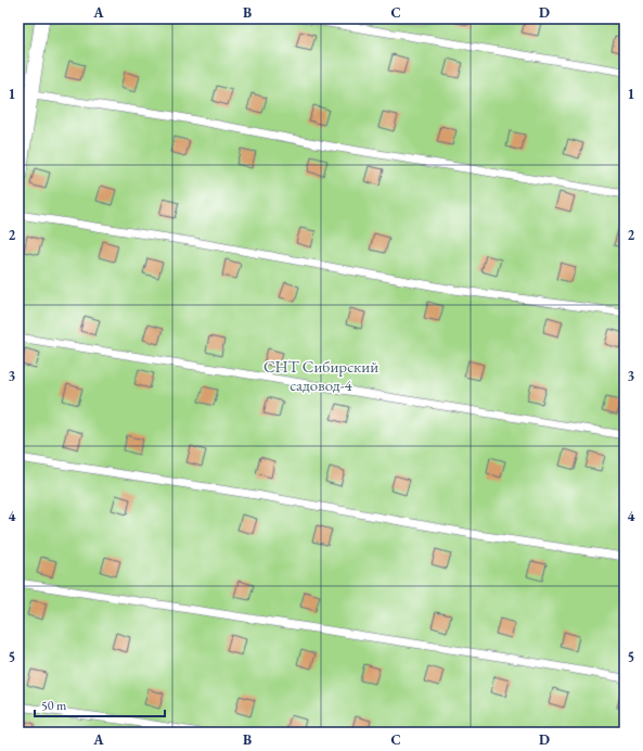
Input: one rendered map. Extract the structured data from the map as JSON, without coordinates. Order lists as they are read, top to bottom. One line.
{"parks":["СНТ Сибирский садовод-4"],"scale_bar":"50 m","grid":{"columns":["A","B","C","D"],"rows":["1","2","3","4","5"]}}
